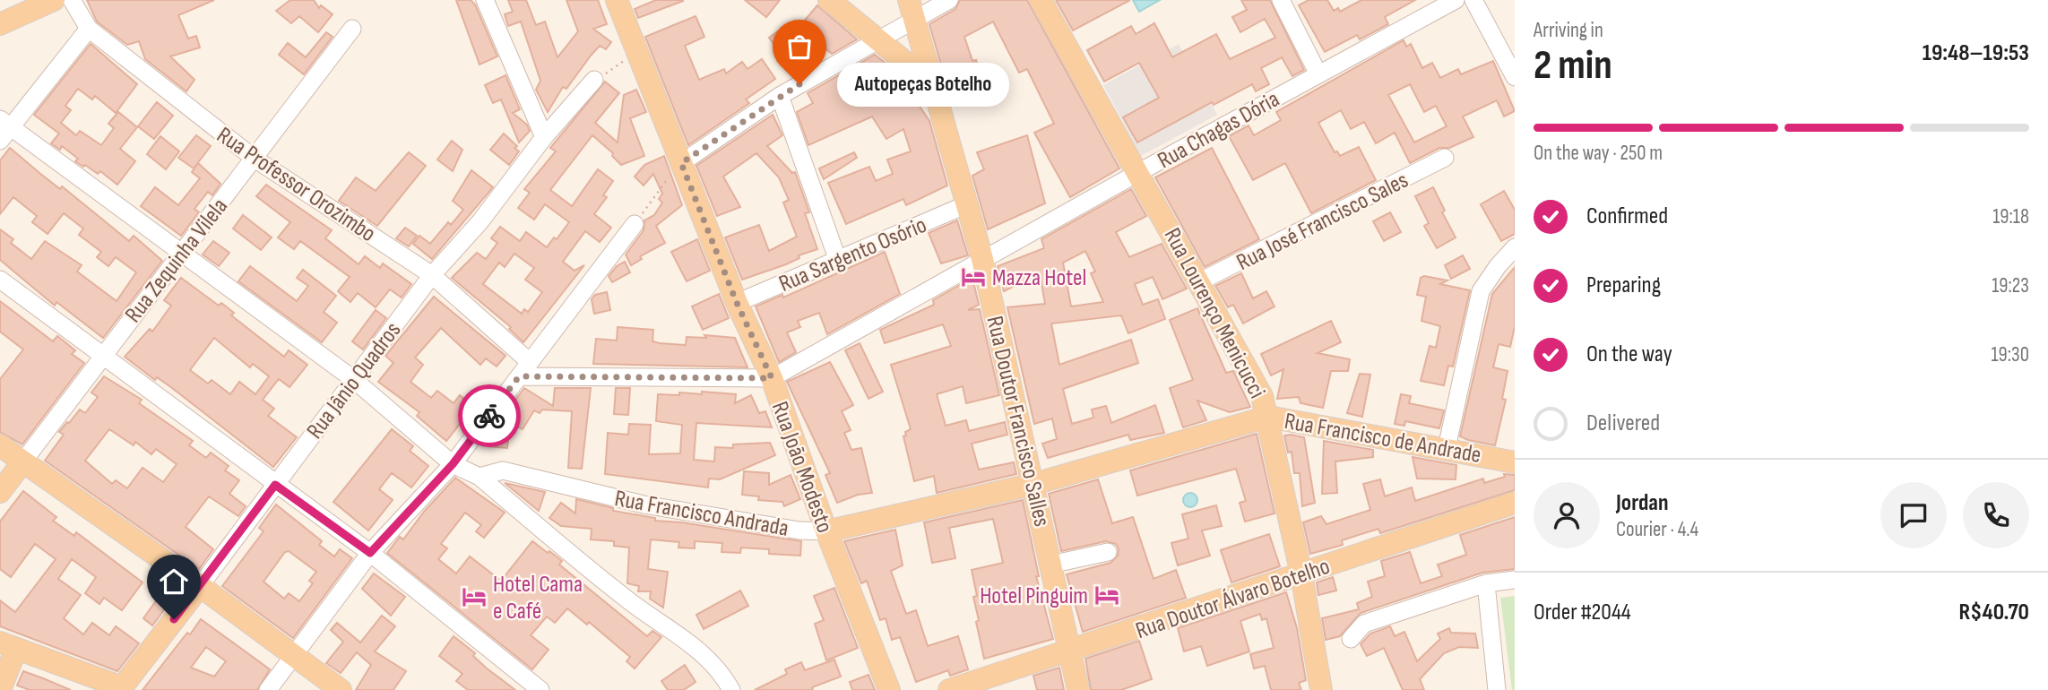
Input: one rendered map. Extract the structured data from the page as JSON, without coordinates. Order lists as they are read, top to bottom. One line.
{"streets":{"main road":["Rua Zequinha Vilela","Rua Lourenço Menicucci","Rua Jânio Quadros","Rua Doutor Francisco Salles","Rua Francisco de Andrade","Rua João Modesto","Rua Francisco Andrada","Rua Doutor Álvaro Botelho"],"street":["Rua Chagas Dória","Rua Professor Orozimbo","Rua José Francisco Sales","Rua Sargento Osório"]},"crossings":[["Rua Chagas Dória","Rua Lourenço Menicucci"],["Rua Chagas Dória","Rua Doutor Francisco Salles"],["Rua Chagas Dória","Rua João Modesto"],["Rua Professor Orozimbo","Rua Zequinha Vilela"],["Rua Professor Orozimbo","Rua Jânio Quadros"],["Rua José Francisco Sales","Rua Lourenço Menicucci"],["Rua Sargento Osório","Rua Doutor Francisco Salles"],["Rua Sargento Osório","Rua João Modesto"],["Rua Lourenço Menicucci","Rua Francisco de Andrade"],["Rua Lourenço Menicucci","Rua Doutor Álvaro Botelho"],["Rua Doutor Francisco Salles","Rua Francisco de Andrade"],["Rua Doutor Francisco Salles","Rua Francisco Andrada"],["Rua Doutor Francisco Salles","Rua Doutor Álvaro Botelho"],["Rua Francisco de Andrade","Rua Francisco Andrada"],["Rua João Modesto","Rua Francisco Andrada"]],"places":{"other":["Autopeças Botelho"],"hotel":["Mazza Hotel","Hotel Pinguim","Hotel Cama e Café"]},"page":{"heading":["2 min","Arriving in","19:48–19:53"],"panel":["Jordan","Courier · 4.4","Order #2044","R$40.70"],"bubble":"Autopeças Botelho","bar":"On the way · 250 m","list":[["Confirmed","19:18"],["Preparing","19:23"],["On the way","19:30"],"Delivered"]}}
